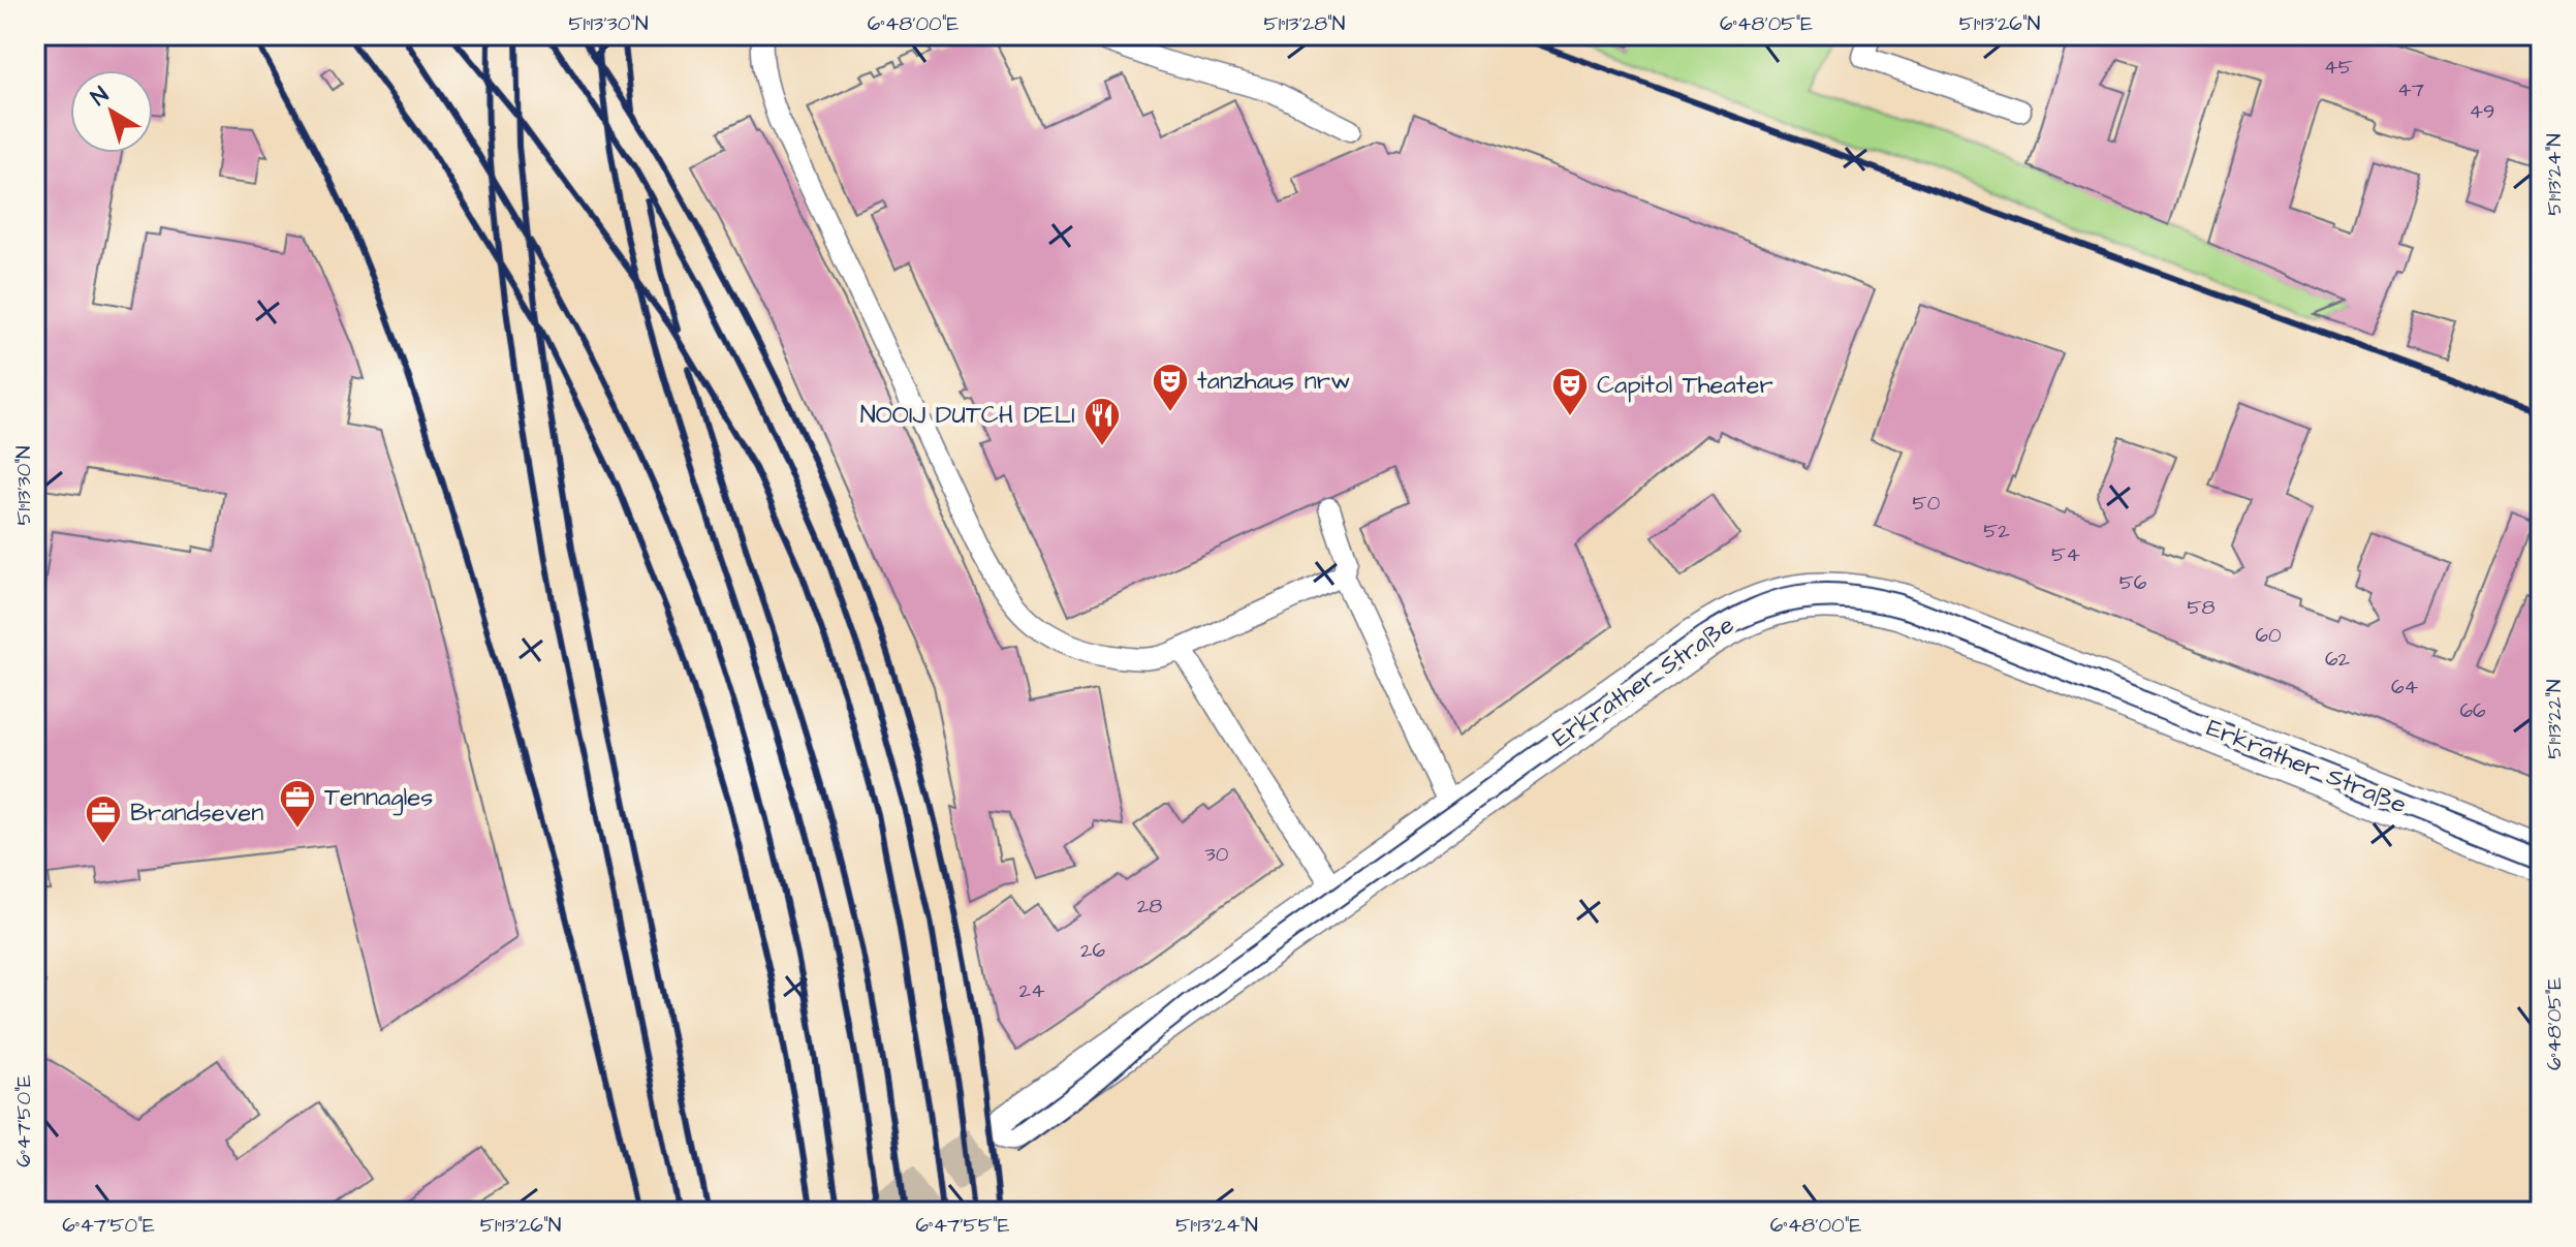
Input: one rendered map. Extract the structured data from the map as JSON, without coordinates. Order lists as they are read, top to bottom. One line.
{"streets":{"street":["Erkrather Straße"]},"places":{"theatre":["tanzhaus nrw","Capitol Theater"],"restaurant":["NOOIJ DUTCH DELI"],"office":["Tennagles","Brandseven"]},"house_numbers":["45","47","49","50","52","54","56","58","60","62","64","66","30","28","26","24"],"north":"top left","coordinates":["51°13'30\"N","6°48'00\"E","51°13'28\"N","6°48'05\"E","51°13'26\"N","51°13'24\"N","51°13'22\"N","6°47'50\"E","6°47'55\"E"]}
